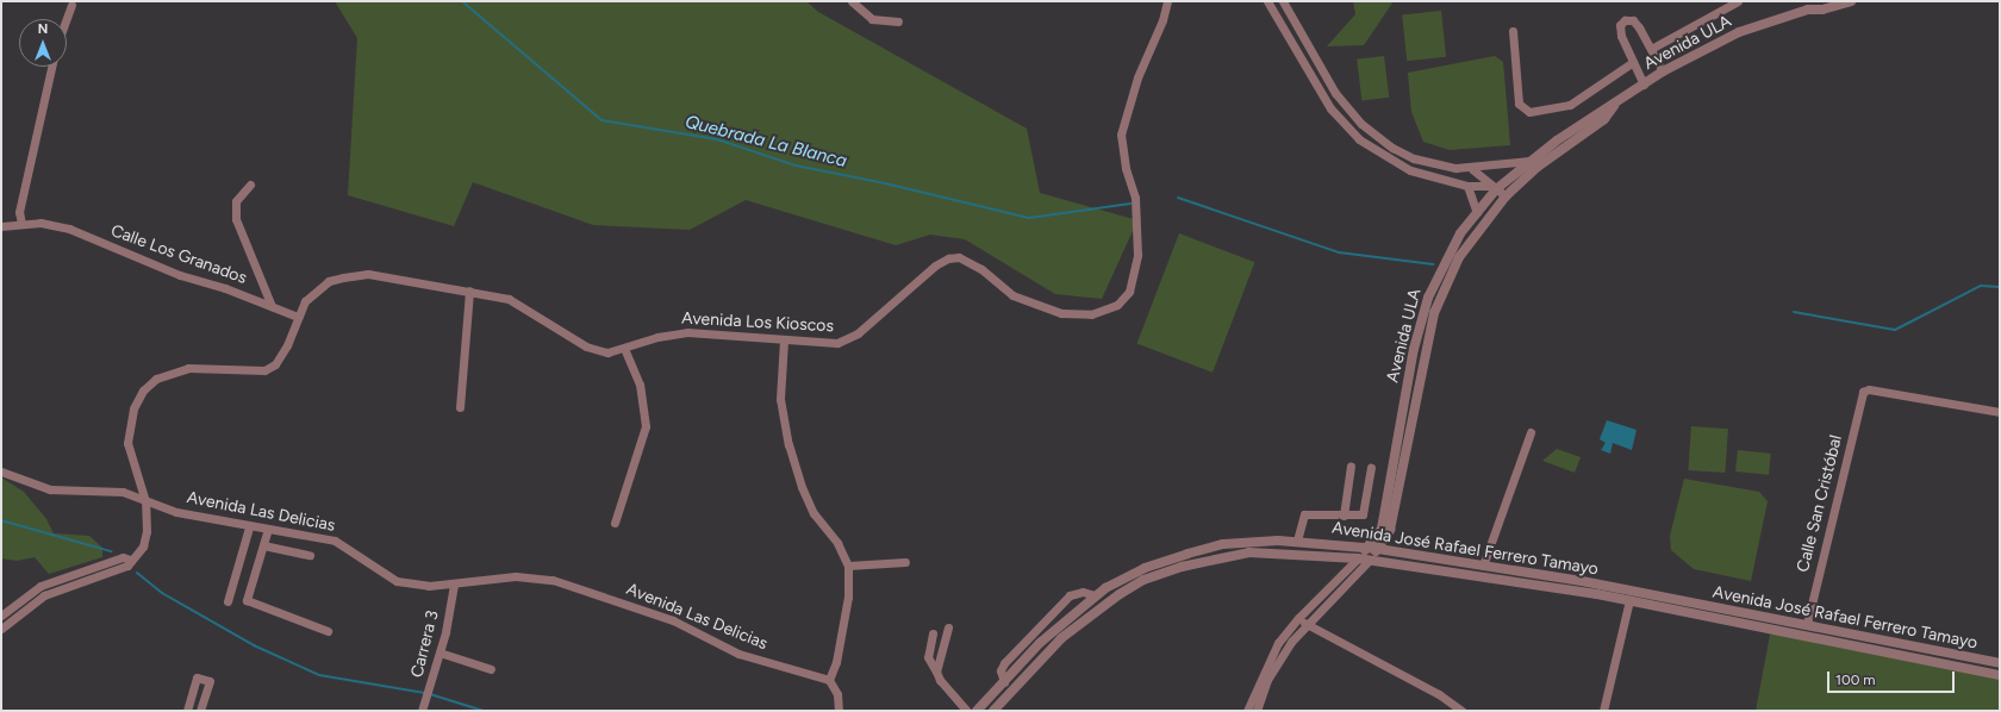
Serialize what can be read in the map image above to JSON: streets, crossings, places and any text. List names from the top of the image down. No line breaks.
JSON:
{"streets":{"street":["Avenida ULA","Calle Los Granados","Avenida Los Kioscos","Calle San Cristóbal","Avenida Las Delicias","Avenida José Rafael Ferrero Tamayo","Carrera 3"]},"crossings":[["Avenida ULA","Avenida José Rafael Ferrero Tamayo"],["Calle Los Granados","Avenida Los Kioscos"],["Avenida Los Kioscos","Avenida Las Delicias"],["Calle San Cristóbal","Avenida José Rafael Ferrero Tamayo"],["Avenida Las Delicias","Carrera 3"]],"water":["Quebrada La Blanca"],"scale_bar":"100 m","north":"top"}
